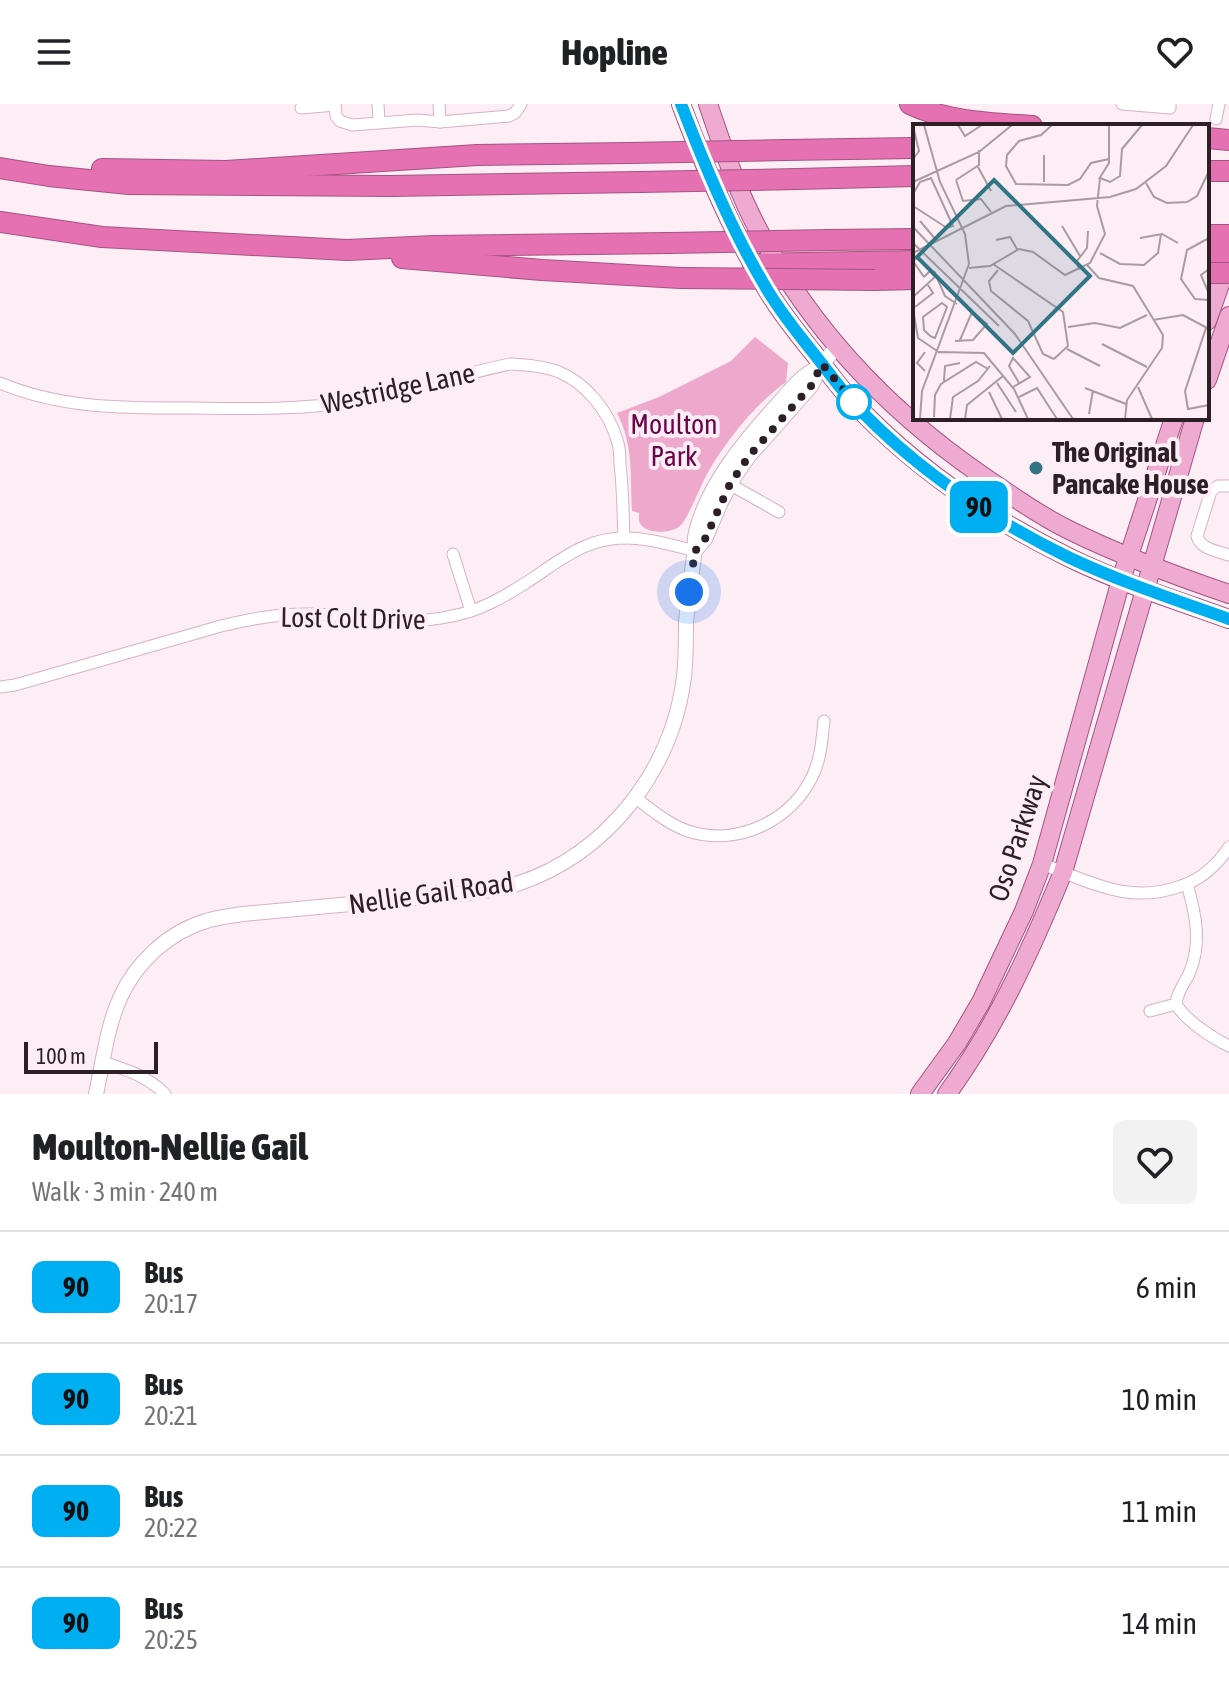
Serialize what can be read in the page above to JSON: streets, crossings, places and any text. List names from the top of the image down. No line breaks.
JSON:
{"streets":{"main road":["Oso Parkway"],"street":["Westridge Lane","Lost Colt Drive","Nellie Gail Road"]},"crossings":[["Westridge Lane","Lost Colt Drive"],["Lost Colt Drive","Nellie Gail Road"]],"parks":["Moulton Park"],"places":["The Original Pancake House"],"lines":["bus line 90"],"scale_bar":"100 m","page":{"header":"Hopline","on_map":"90","scale":"100 m","heading":["Moulton-Nellie Gail","Walk · 3 min · 240 m"],"list":[{"mark":"90","name":"Bus","note":"20:17","value":"6 min"},{"mark":"90","name":"Bus","note":"20:21","value":"10 min"},{"mark":"90","name":"Bus","note":"20:22","value":"11 min"},{"mark":"90","name":"Bus","note":"20:25","value":"14 min"}]}}
